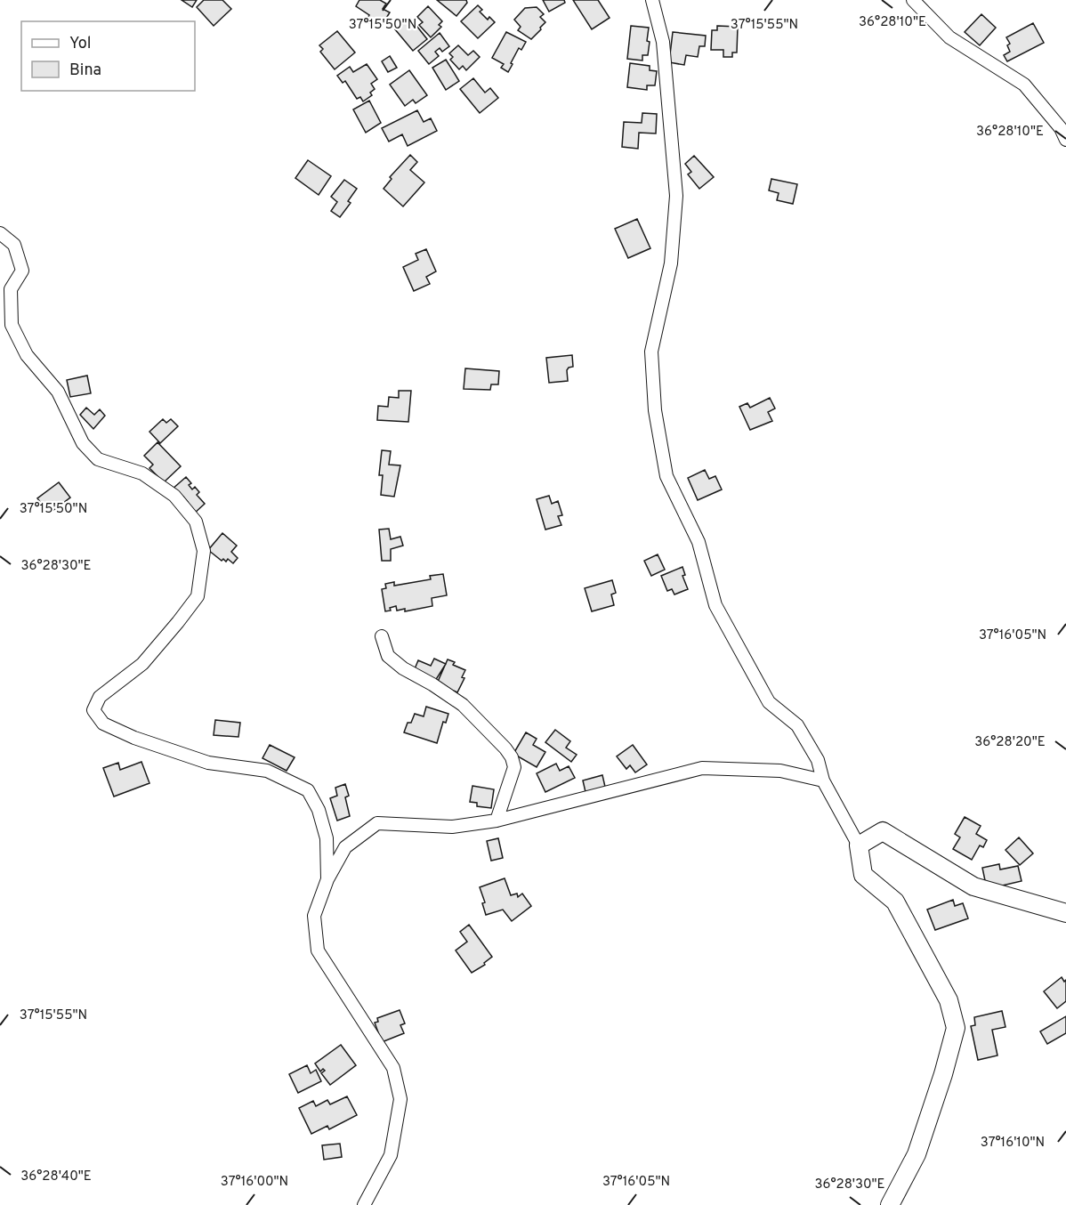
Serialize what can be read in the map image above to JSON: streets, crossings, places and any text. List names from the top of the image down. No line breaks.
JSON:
{"legend":["Yol","Bina"],"coordinates":["36°28'10\"E","37°15'50\"N","37°15'55\"N","36°28'30\"E","37°16'05\"N","36°28'20\"E","37°16'10\"N","36°28'40\"E","37°16'00\"N"]}
